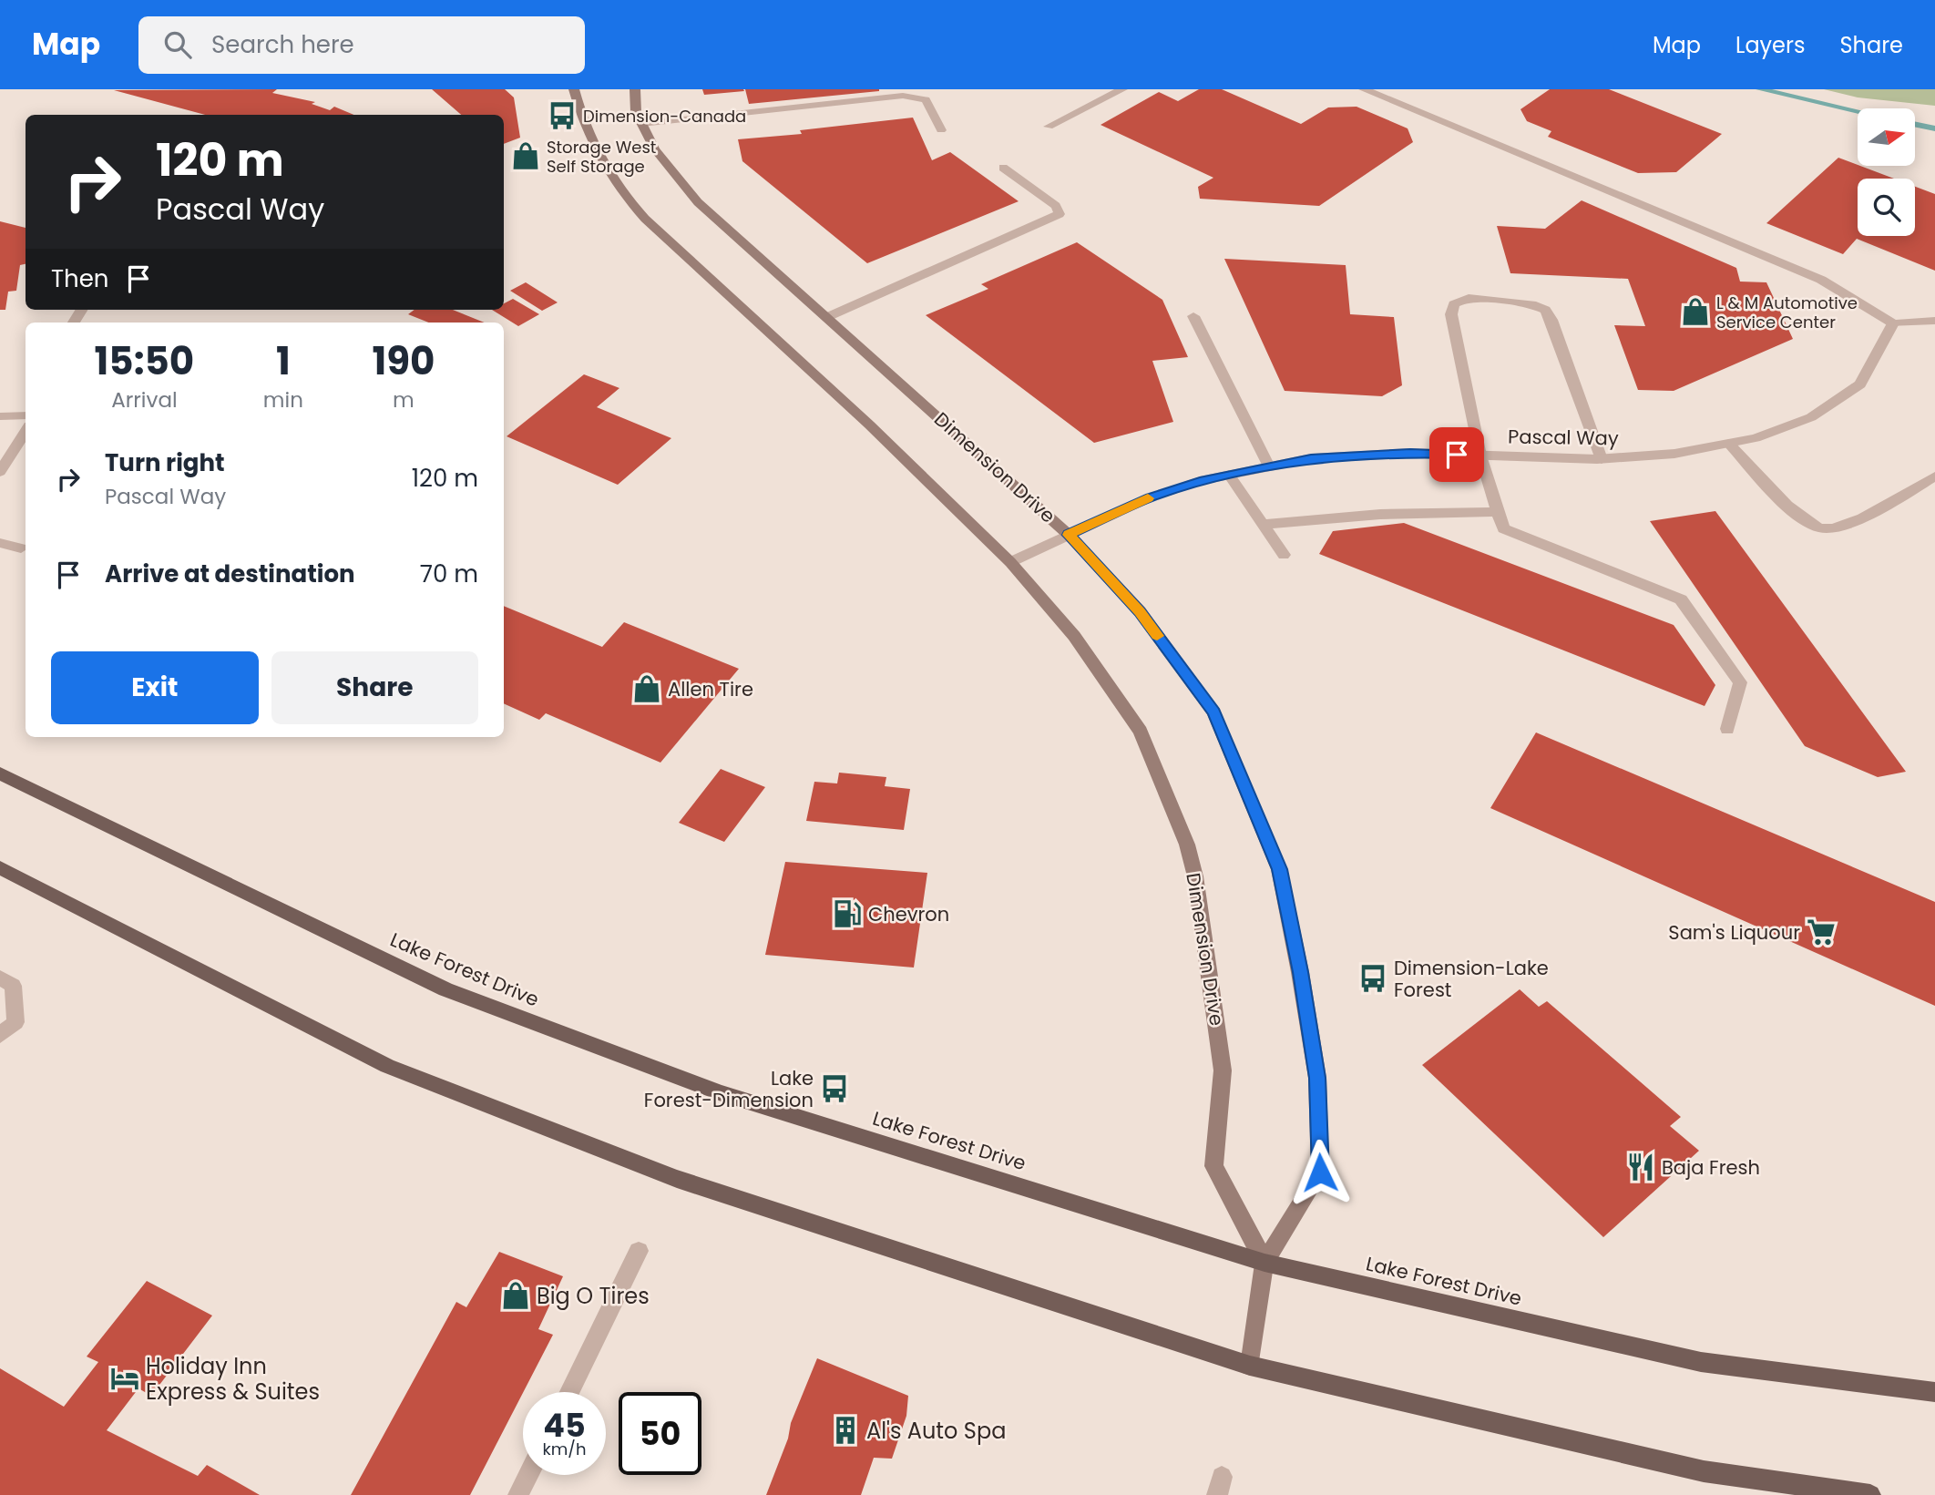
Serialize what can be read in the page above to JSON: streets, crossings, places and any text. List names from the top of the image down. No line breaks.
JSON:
{"streets":{"main road":["Dimension Drive","Lake Forest Drive"],"street":["Pascal Way"]},"crossings":[["Pascal Way","Dimension Drive"],["Dimension Drive","Lake Forest Drive"]],"places":{"bus stop":["Dimension-Canada","Dimension-Lake Forest","Lake Forest-Dimension"],"shop":["Storage West Self Storage","L & M Automotive Service Center","Allen Tire","Big O Tires"],"fuel station":["Chevron"],"supermarket":["Sam's Liquour"],"restaurant":["Baja Fresh"],"hotel":["Holiday Inn Express & Suites"],"building":["Al's Auto Spa"]},"north":"right","page":{"header":"Map","search":"Search here","nav":["Map","Layers","Share"],"turn":["120 m","Pascal Way"],"then":"Then","eta":["15:50","Arrival","1","min","190","m"],"list":[{"name":"Turn right","note":"Pascal Way","value":"120 m"},{"name":"Arrive at destination","value":"70 m"}],"buttons":["Exit","Share"],"speed":"45 km/h","limit":"50"}}
